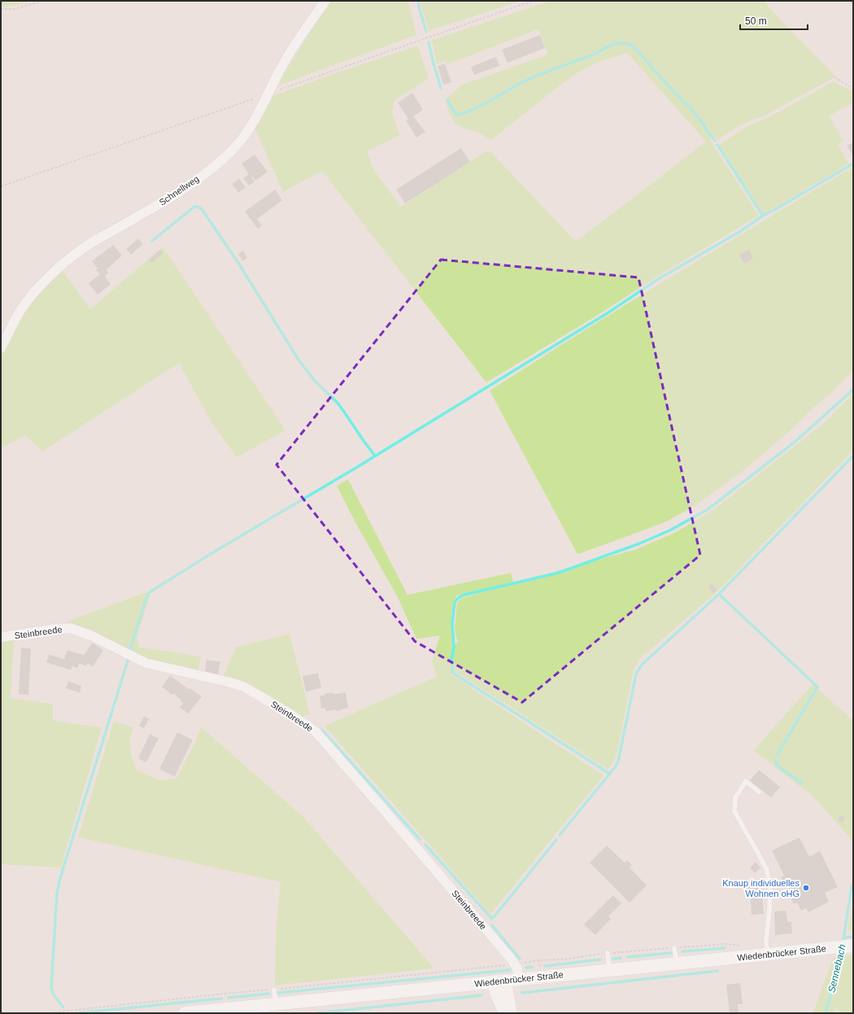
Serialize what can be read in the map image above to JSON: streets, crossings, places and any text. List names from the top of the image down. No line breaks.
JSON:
{"streets":{"main road":["Wiedenbrücker Straße"],"street":["Schnellweg","Steinbreede"]},"crossings":[["Steinbreede","Wiedenbrücker Straße"]],"water":["Sennebach"],"places":["Knaup individuelles Wohnen oHG"],"scale_bar":"50 m"}
